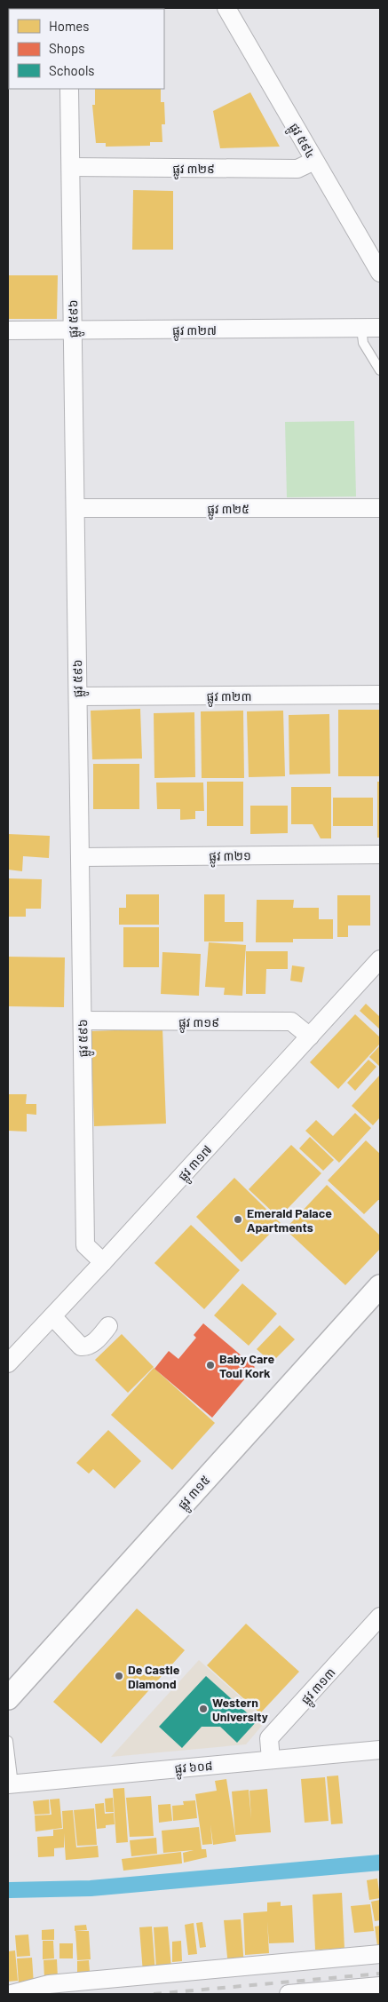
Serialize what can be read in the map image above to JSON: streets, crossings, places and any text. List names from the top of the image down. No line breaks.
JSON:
{"streets":{"street":["ផ្លូវ ៥៩៤","ផ្លូវ ៣២៩","ផ្លូវ ៥៩៦","ផ្លូវ ៣២៧","ផ្លូវ ៣២៥","ផ្លូវ ៣២៣","ផ្លូវ ៣២១","ផ្លូវ ៣១៩","ផ្លូវ ៣១៧","ផ្លូវ ៣១៥","ផ្លូវ ៣១៣","ផ្លូវ ៦០៨"]},"crossings":[["ផ្លូវ ៥៩៤","ផ្លូវ ៣២៩"],["ផ្លូវ ៣២៩","ផ្លូវ ៥៩៦"],["ផ្លូវ ៥៩៦","ផ្លូវ ៣២៧"],["ផ្លូវ ៥៩៦","ផ្លូវ ៣២៥"],["ផ្លូវ ៥៩៦","ផ្លូវ ៣២៣"],["ផ្លូវ ៥៩៦","ផ្លូវ ៣២១"],["ផ្លូវ ៥៩៦","ផ្លូវ ៣១៩"],["ផ្លូវ ៥៩៦","ផ្លូវ ៣១៧"],["ផ្លូវ ៣១៩","ផ្លូវ ៣១៧"],["ផ្លូវ ៣១៣","ផ្លូវ ៦០៨"]],"places":["Emerald Palace Apartments","Baby Care Toul Kork","De Castle Diamond","Western University"],"legend":["Homes","Shops","Schools"]}
